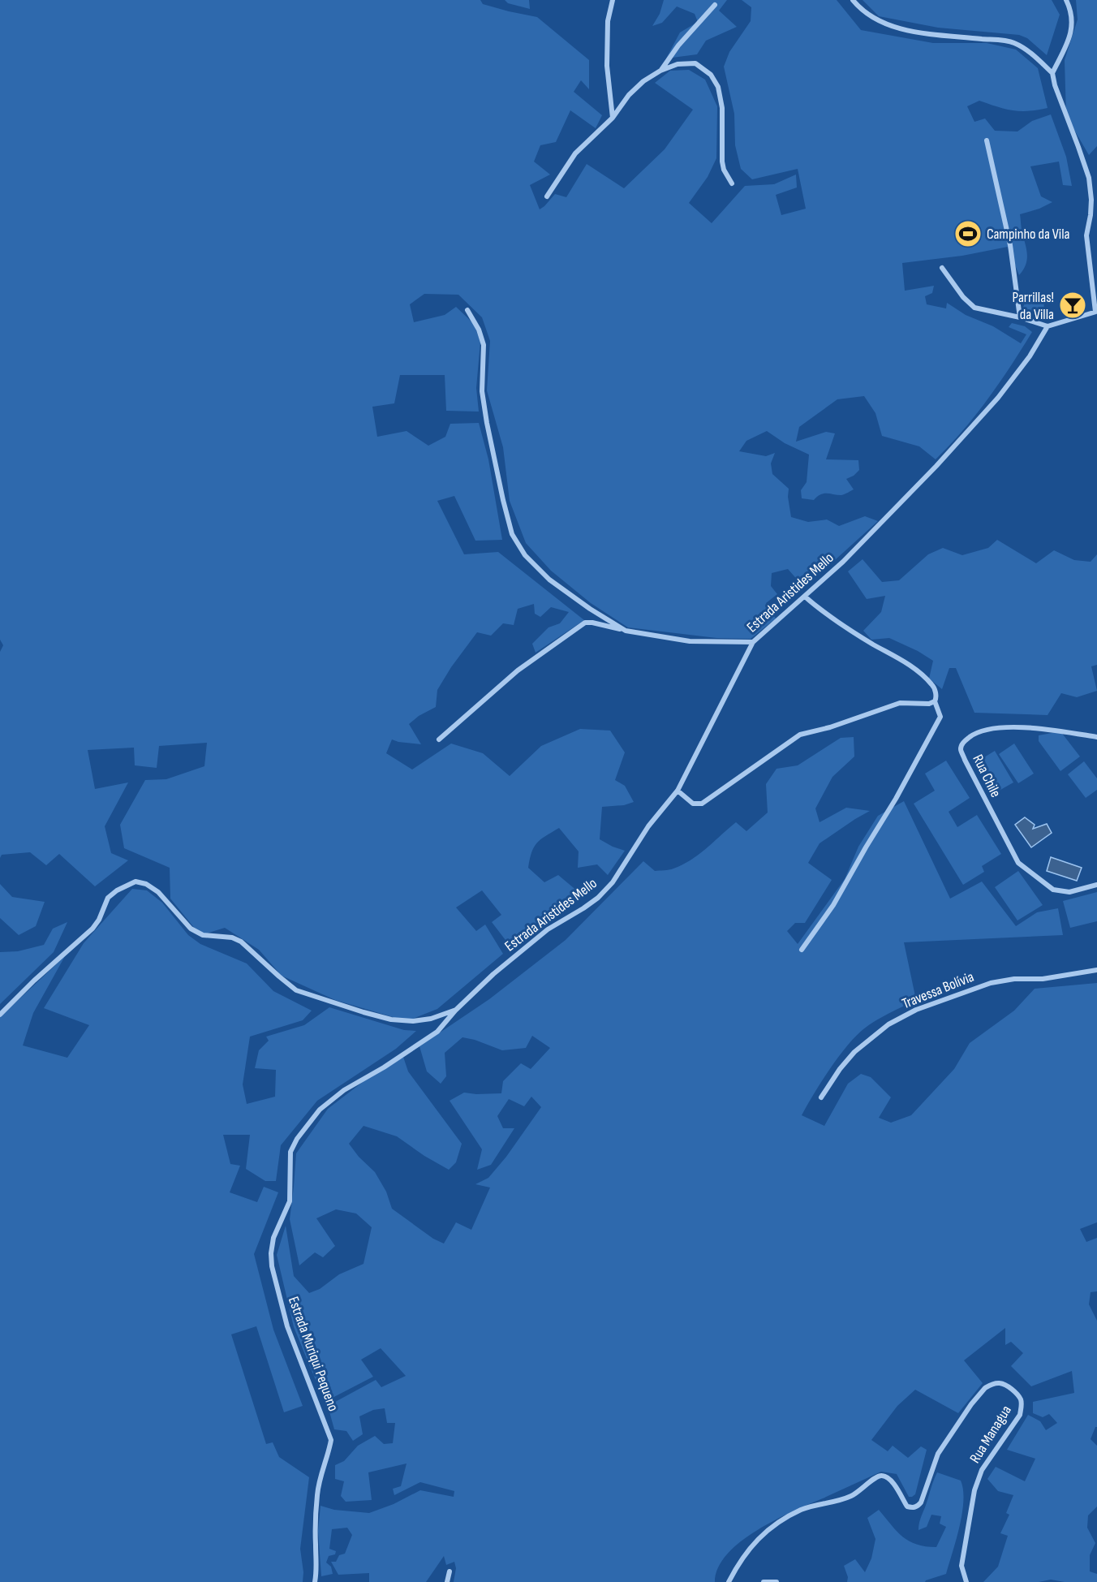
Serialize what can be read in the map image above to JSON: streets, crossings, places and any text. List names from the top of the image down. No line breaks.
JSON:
{"streets":{"street":["Estrada Aristides Mello","Rua Chile","Travessa Bolívia","Estrada Muriqui Pequeno","Rua Managua"]},"crossings":[["Estrada Aristides Mello","Estrada Muriqui Pequeno"]],"places":{"sports":["Campinho da Vila"],"bar":["Parrillas! da Villa"]}}
